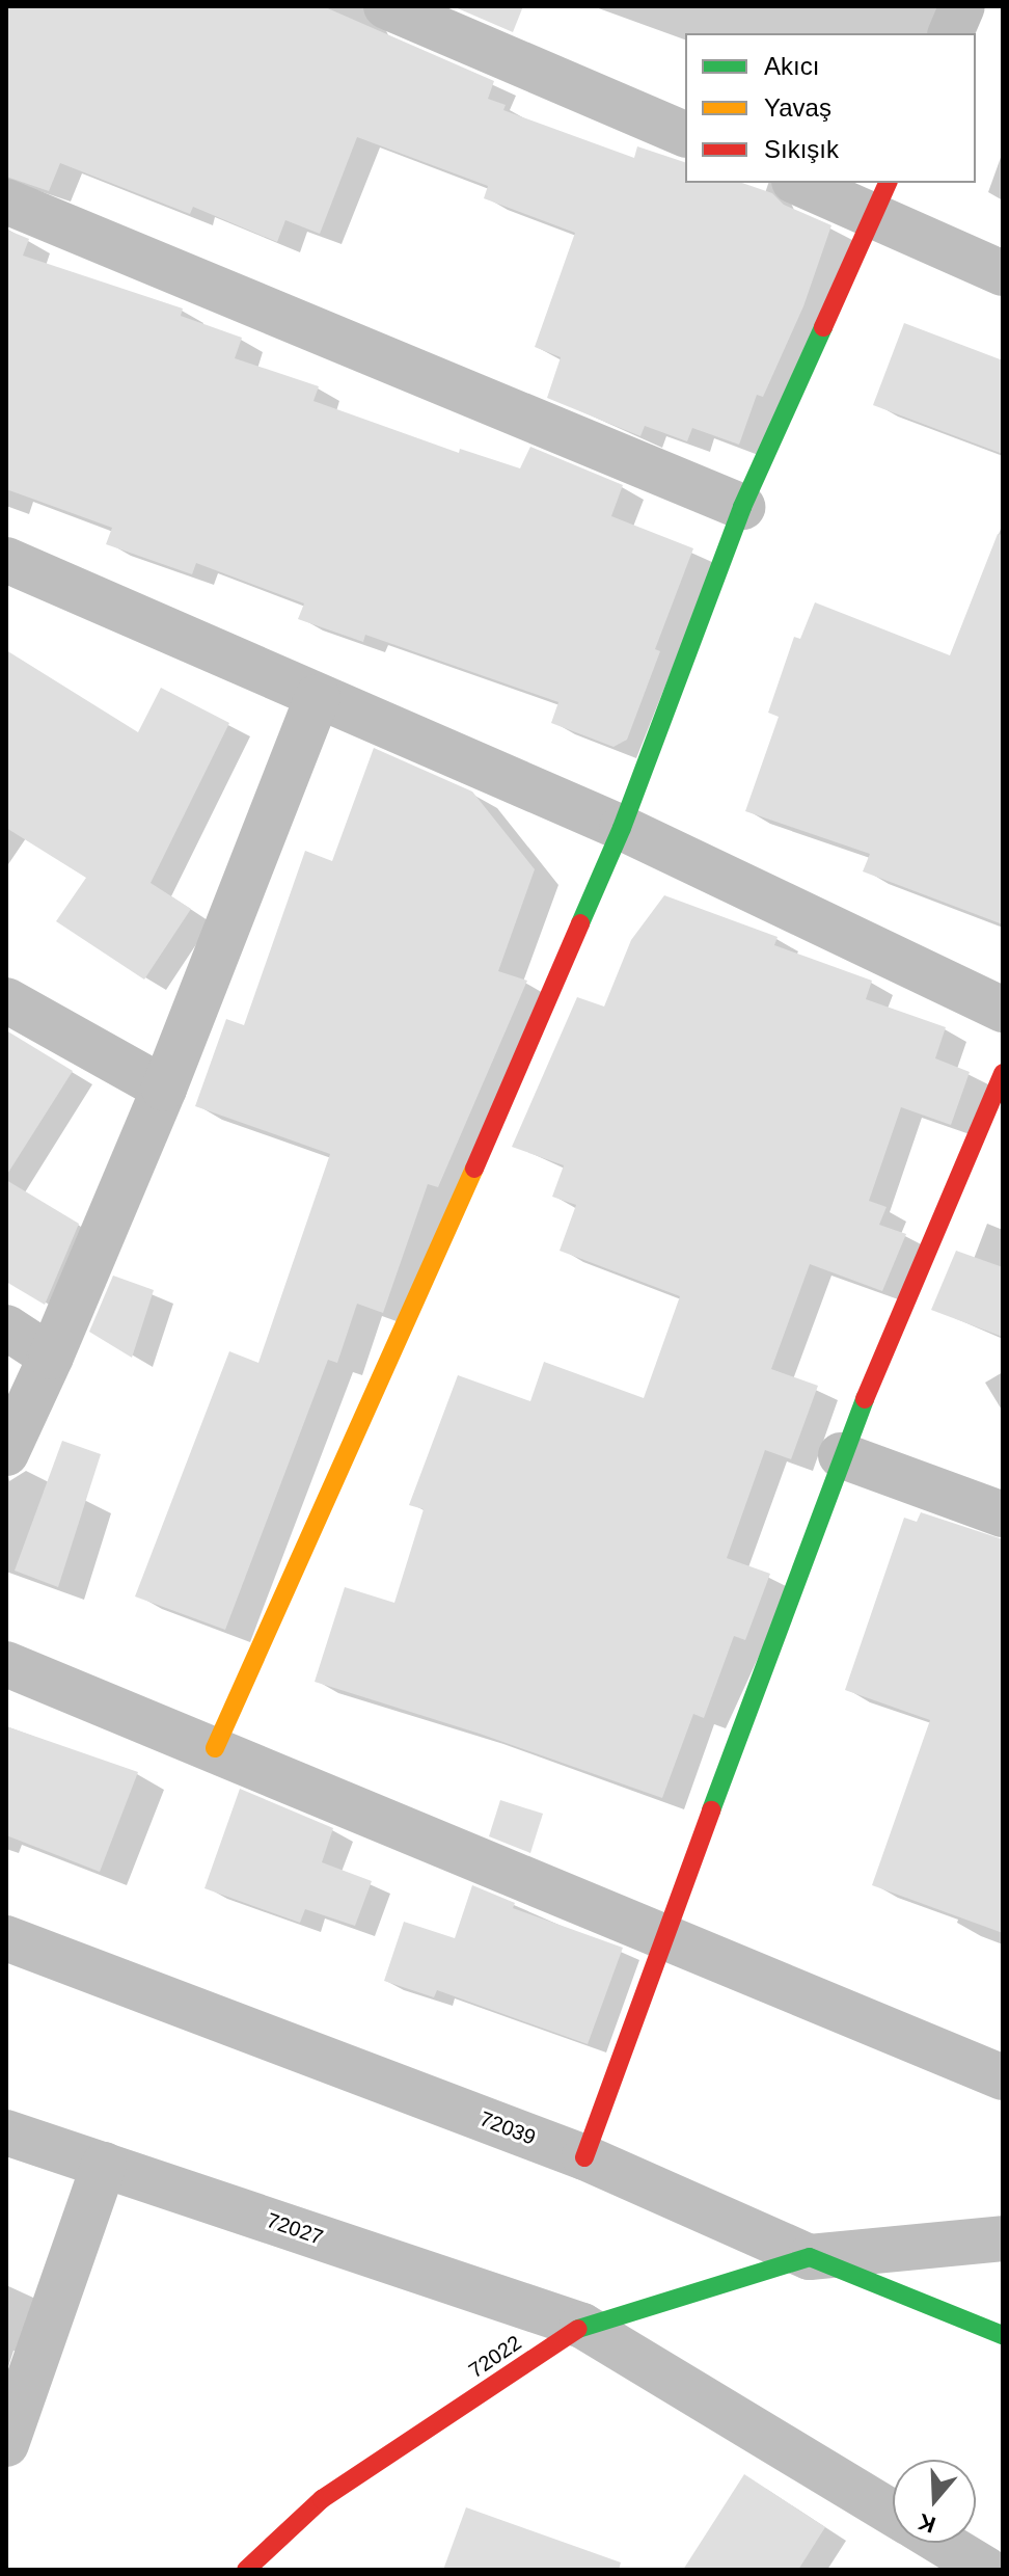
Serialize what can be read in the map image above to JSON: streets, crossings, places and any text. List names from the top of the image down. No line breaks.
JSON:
{"streets":{"street":["72039","72027","72022"]},"crossings":[["72039","72022"],["72027","72022"]],"legend":["Akıcı","Yavaş","Sıkışık"],"north":"bottom"}
